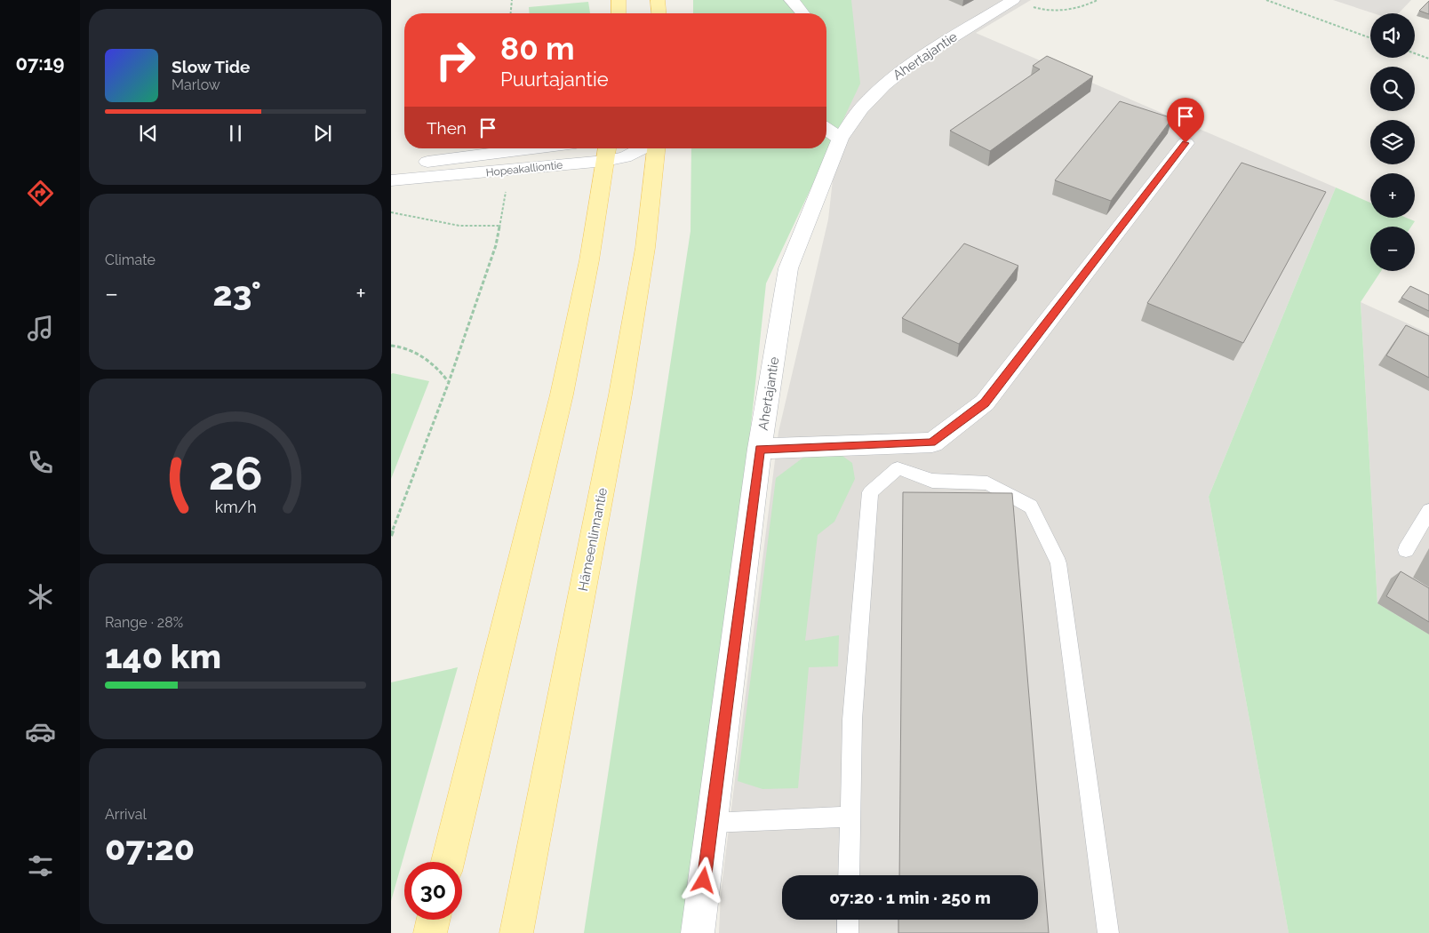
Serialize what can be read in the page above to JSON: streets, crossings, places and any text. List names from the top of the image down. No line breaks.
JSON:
{"streets":{"main road":["Hämeenlinnantie"],"street":["Ahertajantie","Hopeakalliontie"]},"page":{"tabs":"07:19","map_buttons":["+","−"],"turn":["80 m","Puurtajantie"],"song":["Slow Tide","Marlow"],"then":"Then","tile":["Climate",["Range · 28%","140 km"],["Arrival","07:20"]],"heat":["−","23°","+"],"limit":"30","trip":"07:20 · 1 min · 250 m","gauge":["26","km/h"]}}
